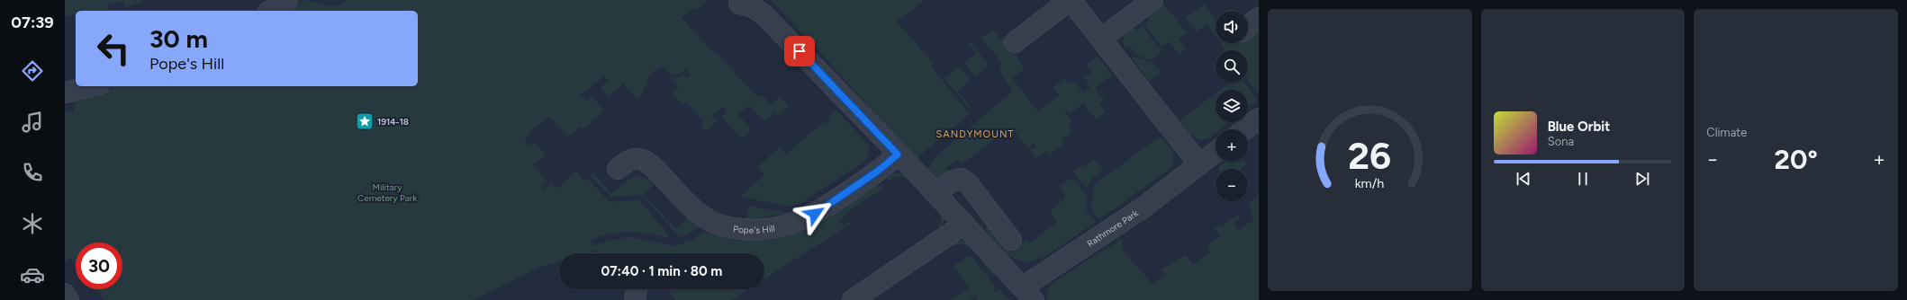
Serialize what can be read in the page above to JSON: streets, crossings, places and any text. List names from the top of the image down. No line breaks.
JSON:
{"streets":{"street":["Pope's Hill","Rathmore Park"]},"districts":["SANDYMOUNT"],"parks":["Military Cemetery Park"],"places":{"place":["1914-18"]},"page":{"tabs":"07:39","tile":"Climate","map_buttons":["+","−"],"turn":["30 m","Pope's Hill"],"song":["Blue Orbit","Sona"],"heat":["−","20°","+"],"limit":"30","trip":"07:40 · 1 min · 80 m","gauge":["26","km/h"]}}
